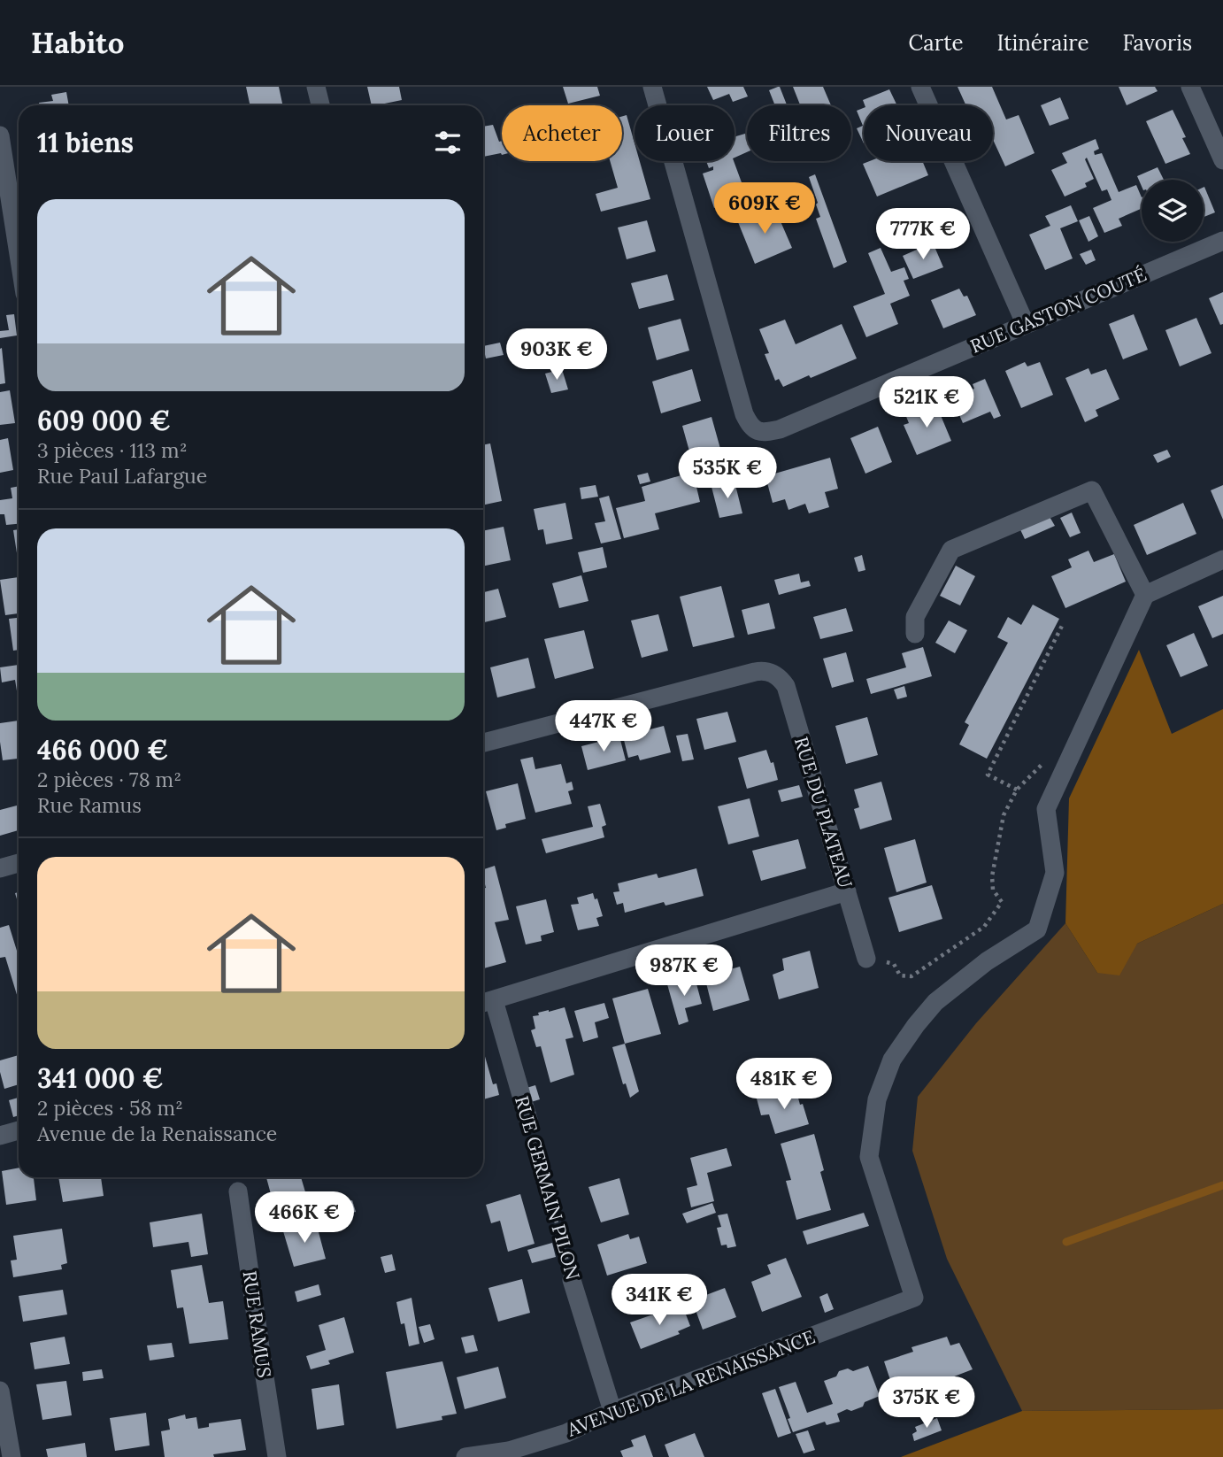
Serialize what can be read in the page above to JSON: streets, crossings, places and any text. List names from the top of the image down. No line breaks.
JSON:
{"streets":{"street":["RUE GASTON COUTÉ","RUE DU PLATEAU","RUE GERMAIN PILON","RUE RAMUS","AVENUE DE LA RENAISSANCE"]},"crossings":[["RUE GERMAIN PILON","AVENUE DE LA RENAISSANCE"]],"page":{"header":"Habito","nav":["Carte","Itinéraire","Favoris"],"chip":["Acheter","Louer","Filtres","Nouveau"],"heading":"11 biens","list":[{"name":"609 000 €","note":"3 pièces · 113 m² · Rue Paul Lafargue"},{"name":"466 000 €","note":"2 pièces · 78 m² · Rue Ramus"},{"name":"341 000 €","note":"2 pièces · 58 m² · Avenue de la Renaissance"}],"price":["609K €","777K €","903K €","521K €","535K €","447K €","987K €","481K €","466K €","341K €","375K €"]}}
